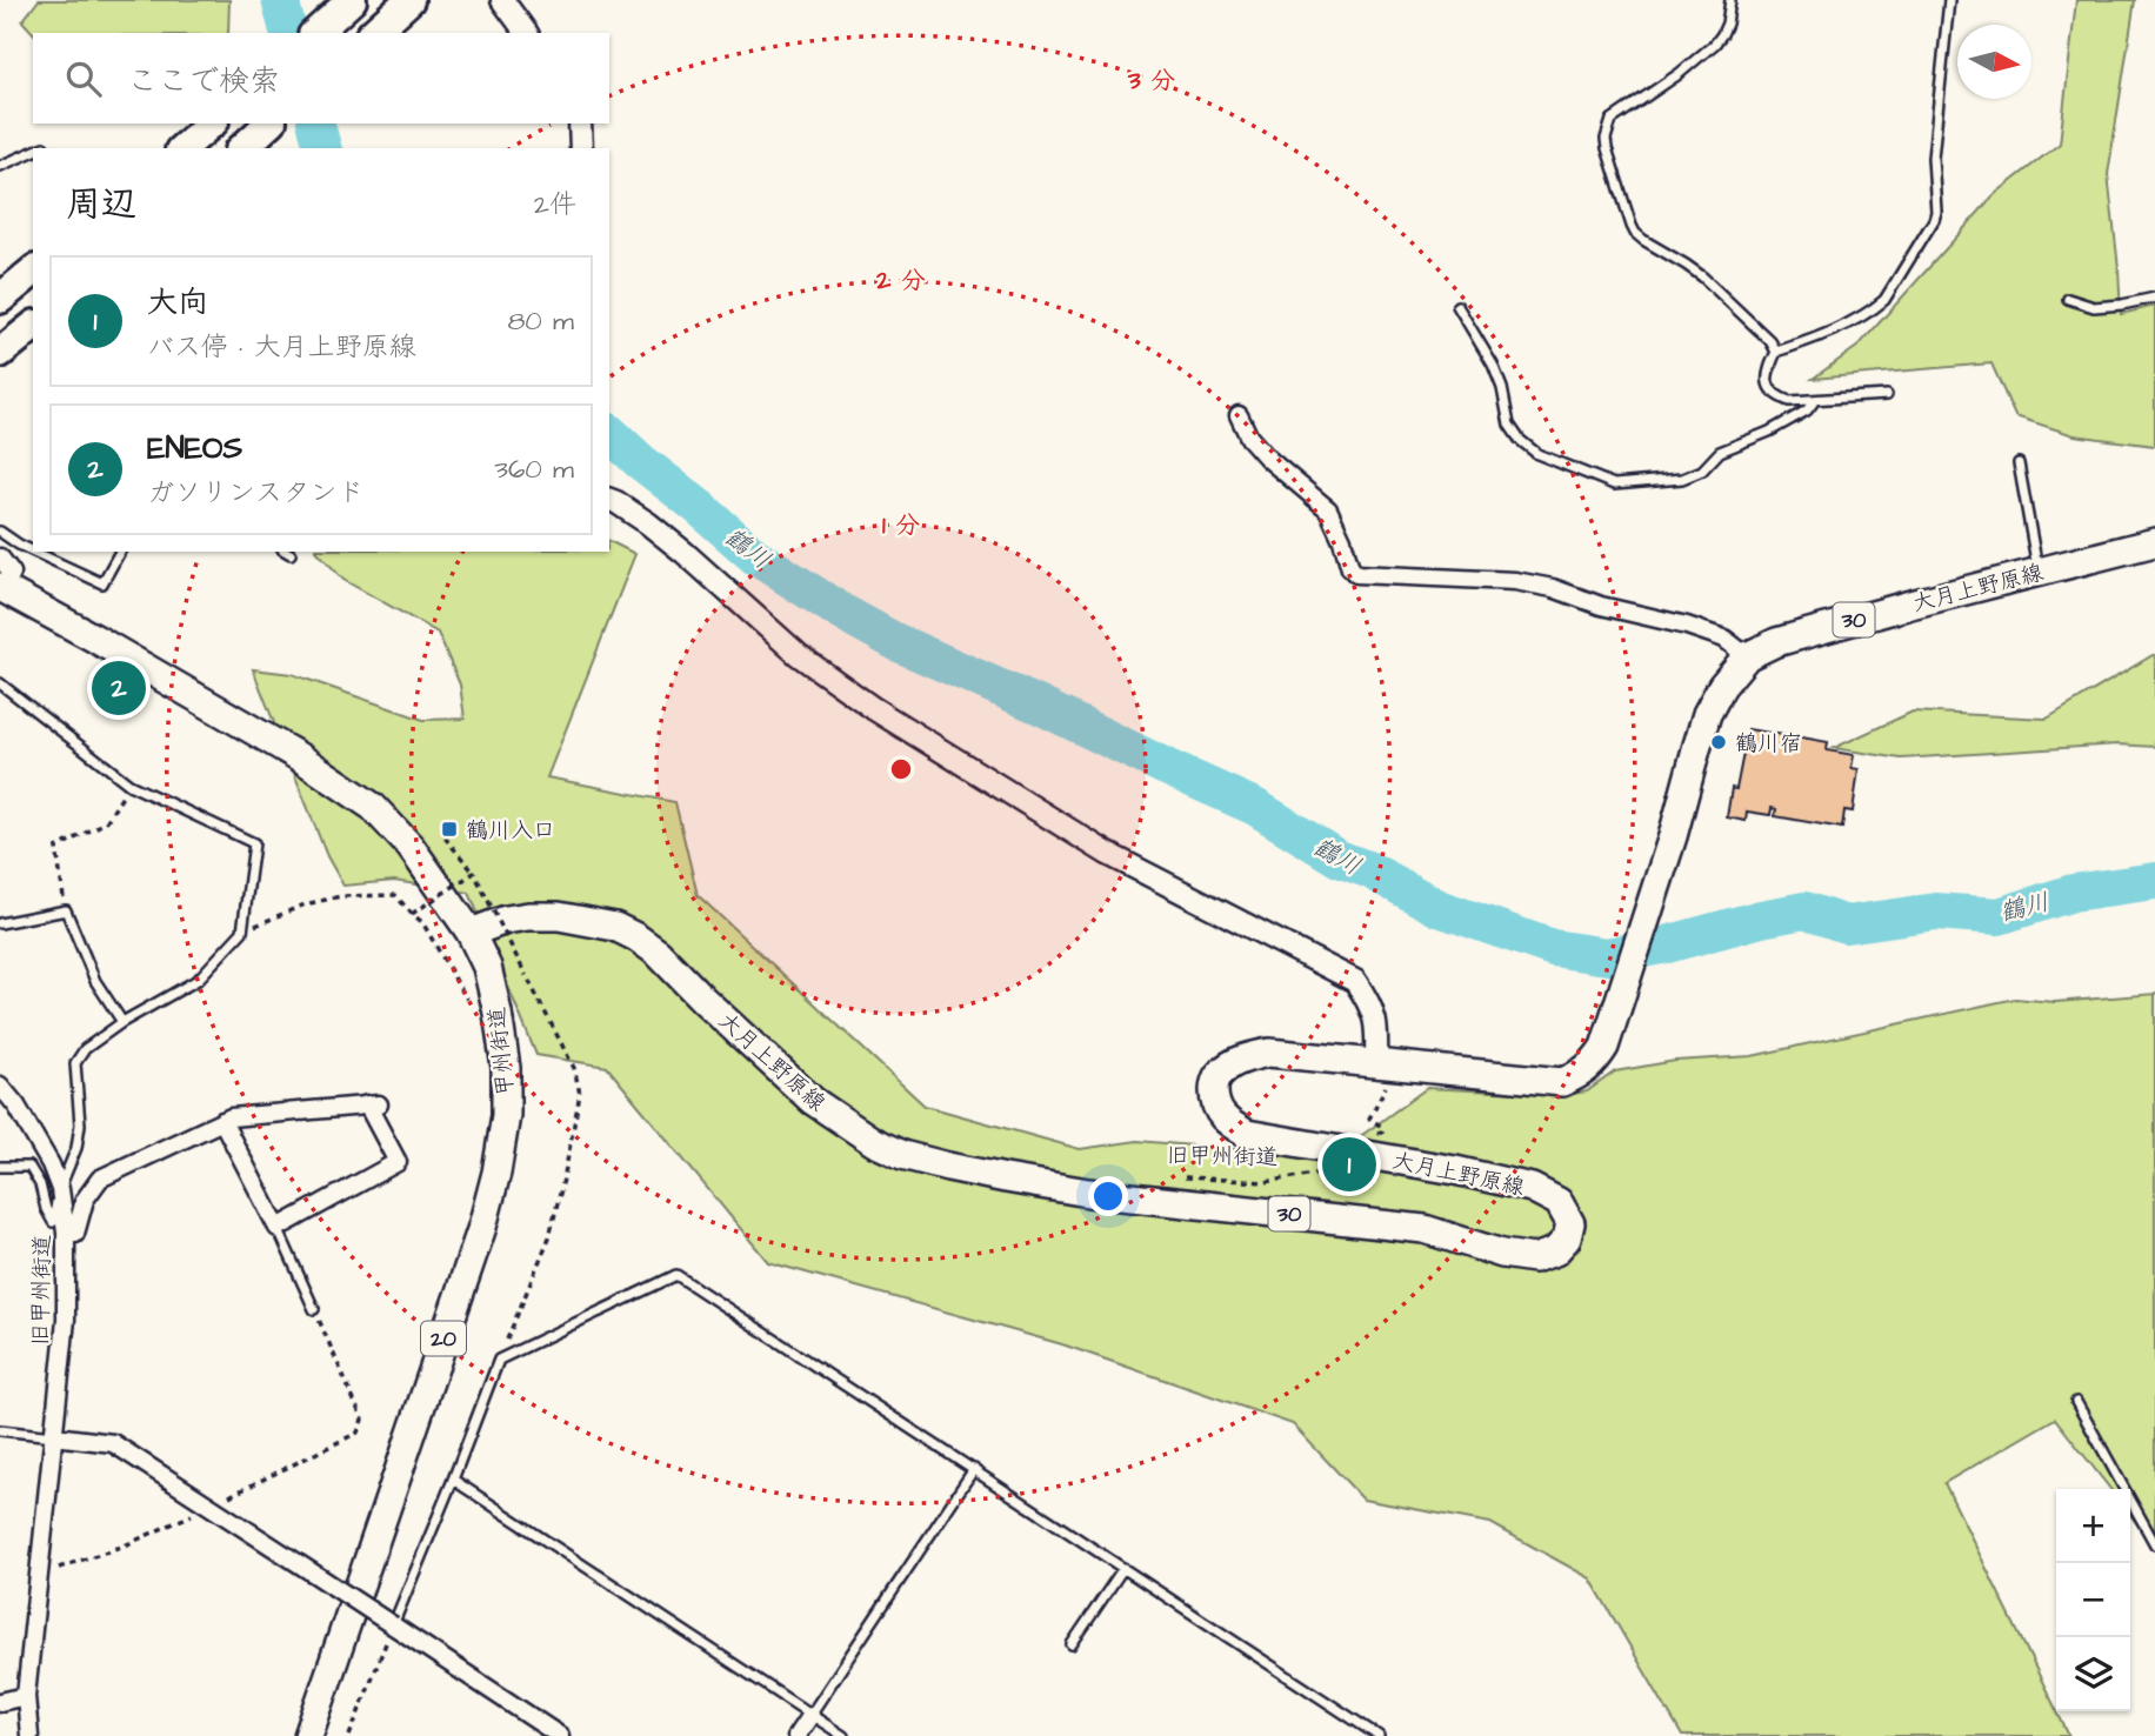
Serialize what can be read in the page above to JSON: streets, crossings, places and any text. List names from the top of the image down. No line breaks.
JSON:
{"streets":{"main road":["大月上野原線","30","甲州街道","20"],"street":["旧甲州街道"]},"crossings":[["大月上野原線","甲州街道"]],"water":["鶴川"],"places":{"other":["鶴川宿"],"transit":["鶴川入口"]},"north":"right","page":{"search":"ここで検索","heading":["周辺","2件"],"list":[{"mark":"1","name":"大向","note":"バス停 · 大月上野原線","value":"80 m"},{"mark":"2","name":"ENEOS","note":"ガソリンスタンド","value":"360 m"}],"pins":["2","1"],"map_buttons":["+","−"]},"rings":["3 分","2 分","1 分"]}
